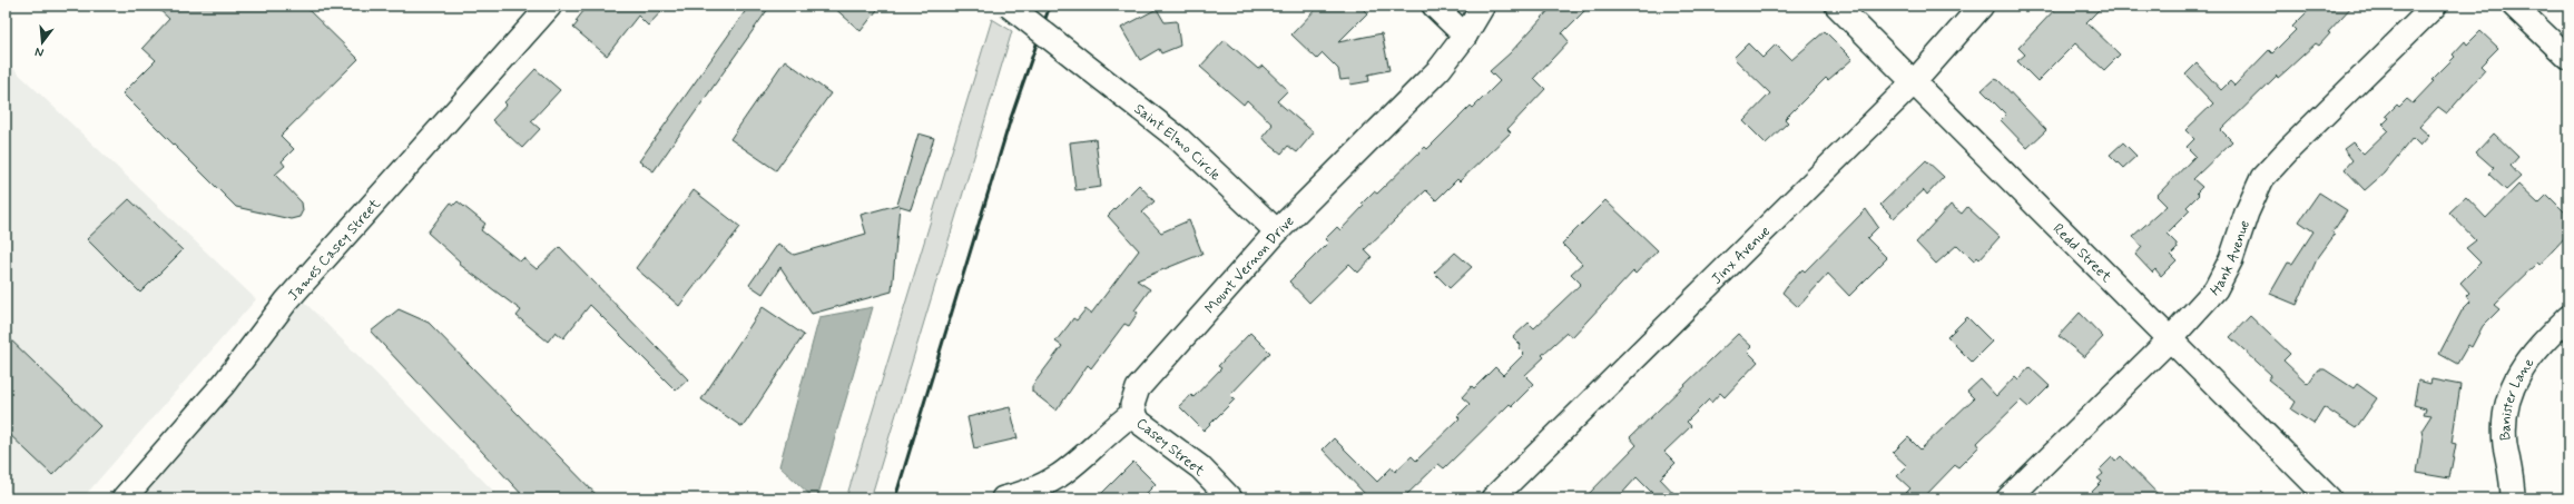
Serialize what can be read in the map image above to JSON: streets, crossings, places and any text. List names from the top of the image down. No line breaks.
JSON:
{"streets":{"street":["Saint Elmo Circle","James Casey Street","Redd Street","Jinx Avenue","Hank Avenue","Mount Vernon Drive","Banister Lane","Casey Street"]},"crossings":[["Saint Elmo Circle","Mount Vernon Drive"],["Redd Street","Jinx Avenue"],["Redd Street","Hank Avenue"],["Mount Vernon Drive","Casey Street"]],"north":"bottom"}
